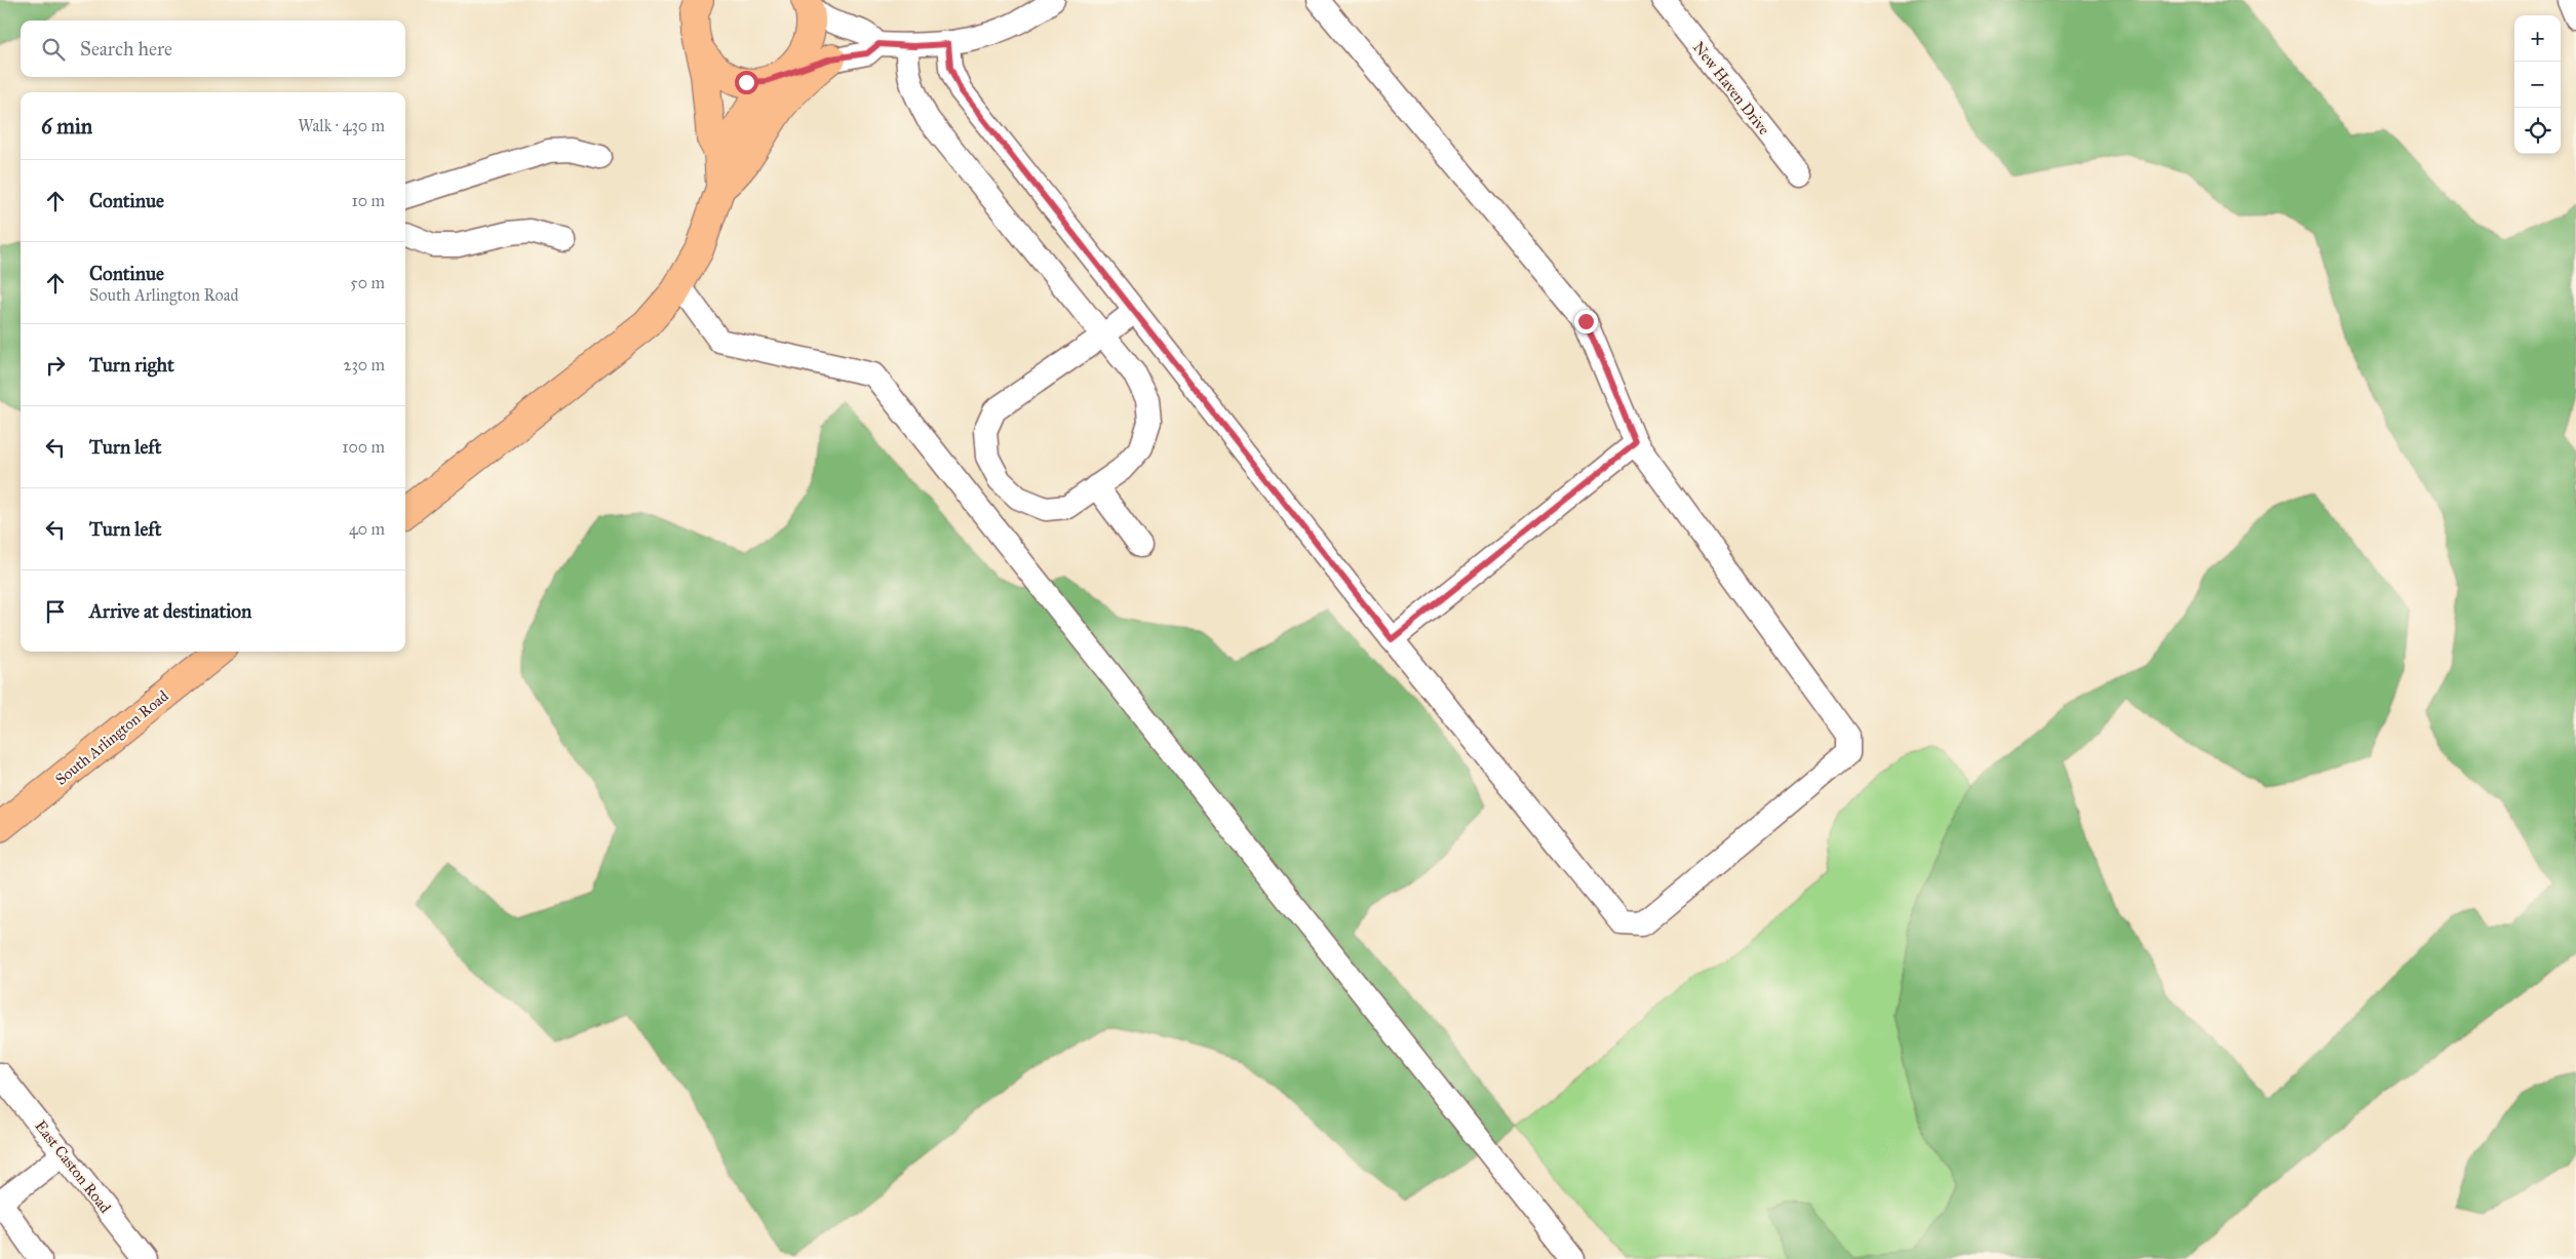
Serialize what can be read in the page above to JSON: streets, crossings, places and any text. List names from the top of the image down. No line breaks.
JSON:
{"streets":{"main road":["South Arlington Road"],"street":["New Haven Drive","East Caston Road"]},"page":{"map_buttons":["+","−"],"search":"Search here","heading":["6 min","Walk · 430 m"],"list":[["Continue","10 m"],["Continue","South Arlington Road","50 m"],["Turn right","230 m"],["Turn left","100 m"],["Turn left","40 m"],"Arrive at destination"]}}
